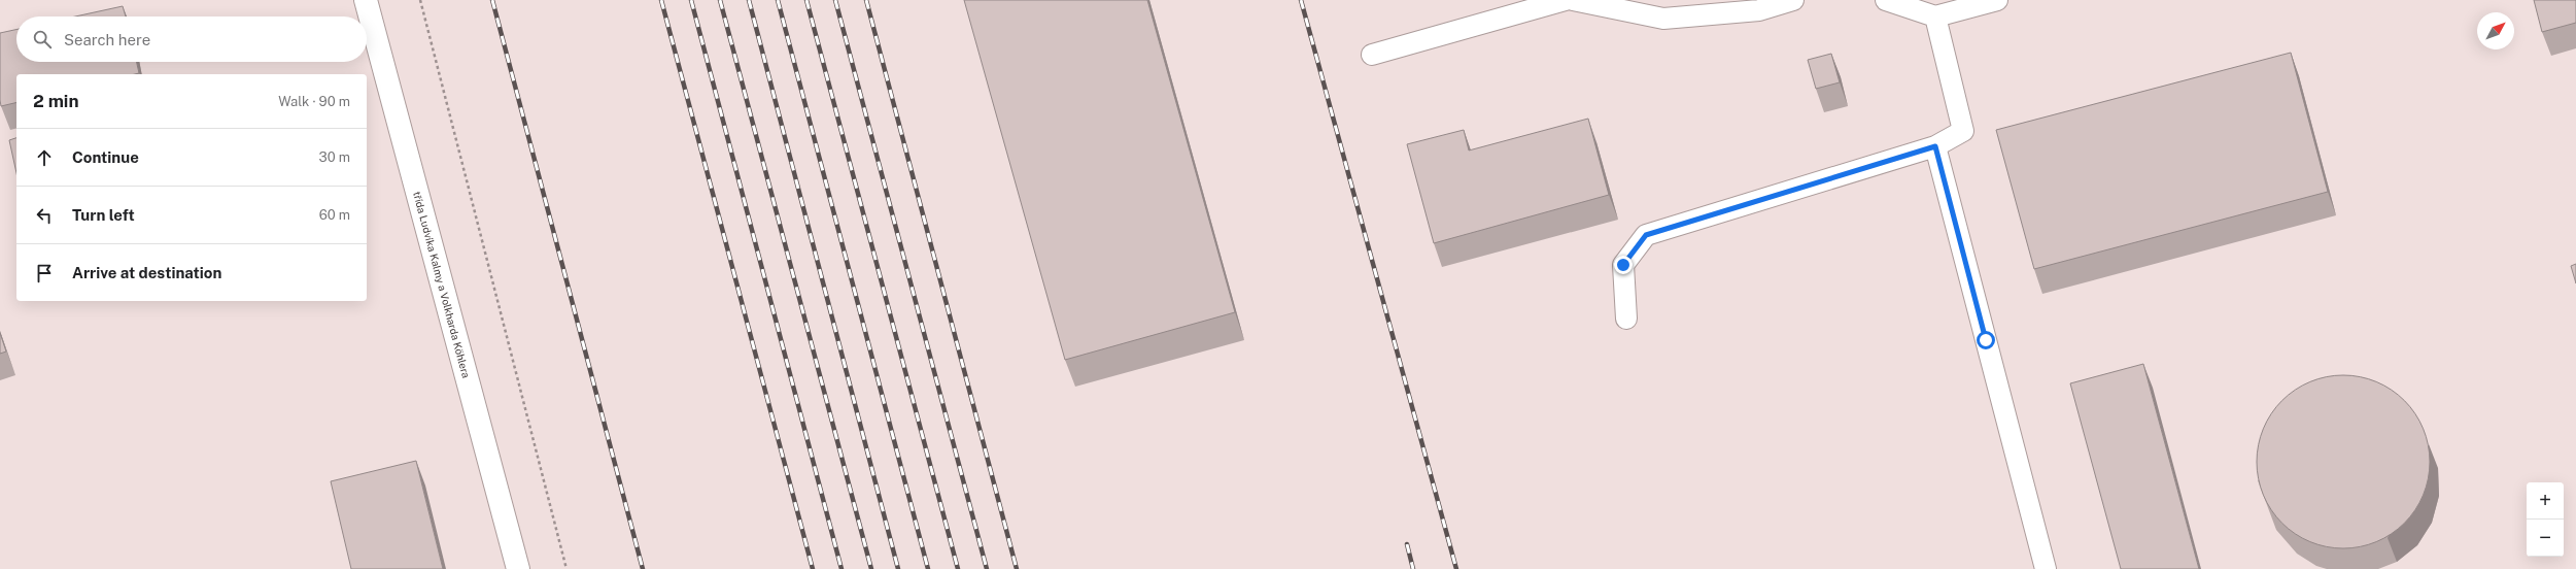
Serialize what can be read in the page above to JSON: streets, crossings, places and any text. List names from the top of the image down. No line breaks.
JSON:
{"streets":{"street":["třída Ludvíka Kalmy a Volkharda Köhlera"]},"north":"top right","page":{"search":"Search here","heading":["2 min","Walk · 90 m"],"list":[["Continue","30 m"],["Turn left","60 m"],"Arrive at destination"],"map_buttons":["+","−"]}}
